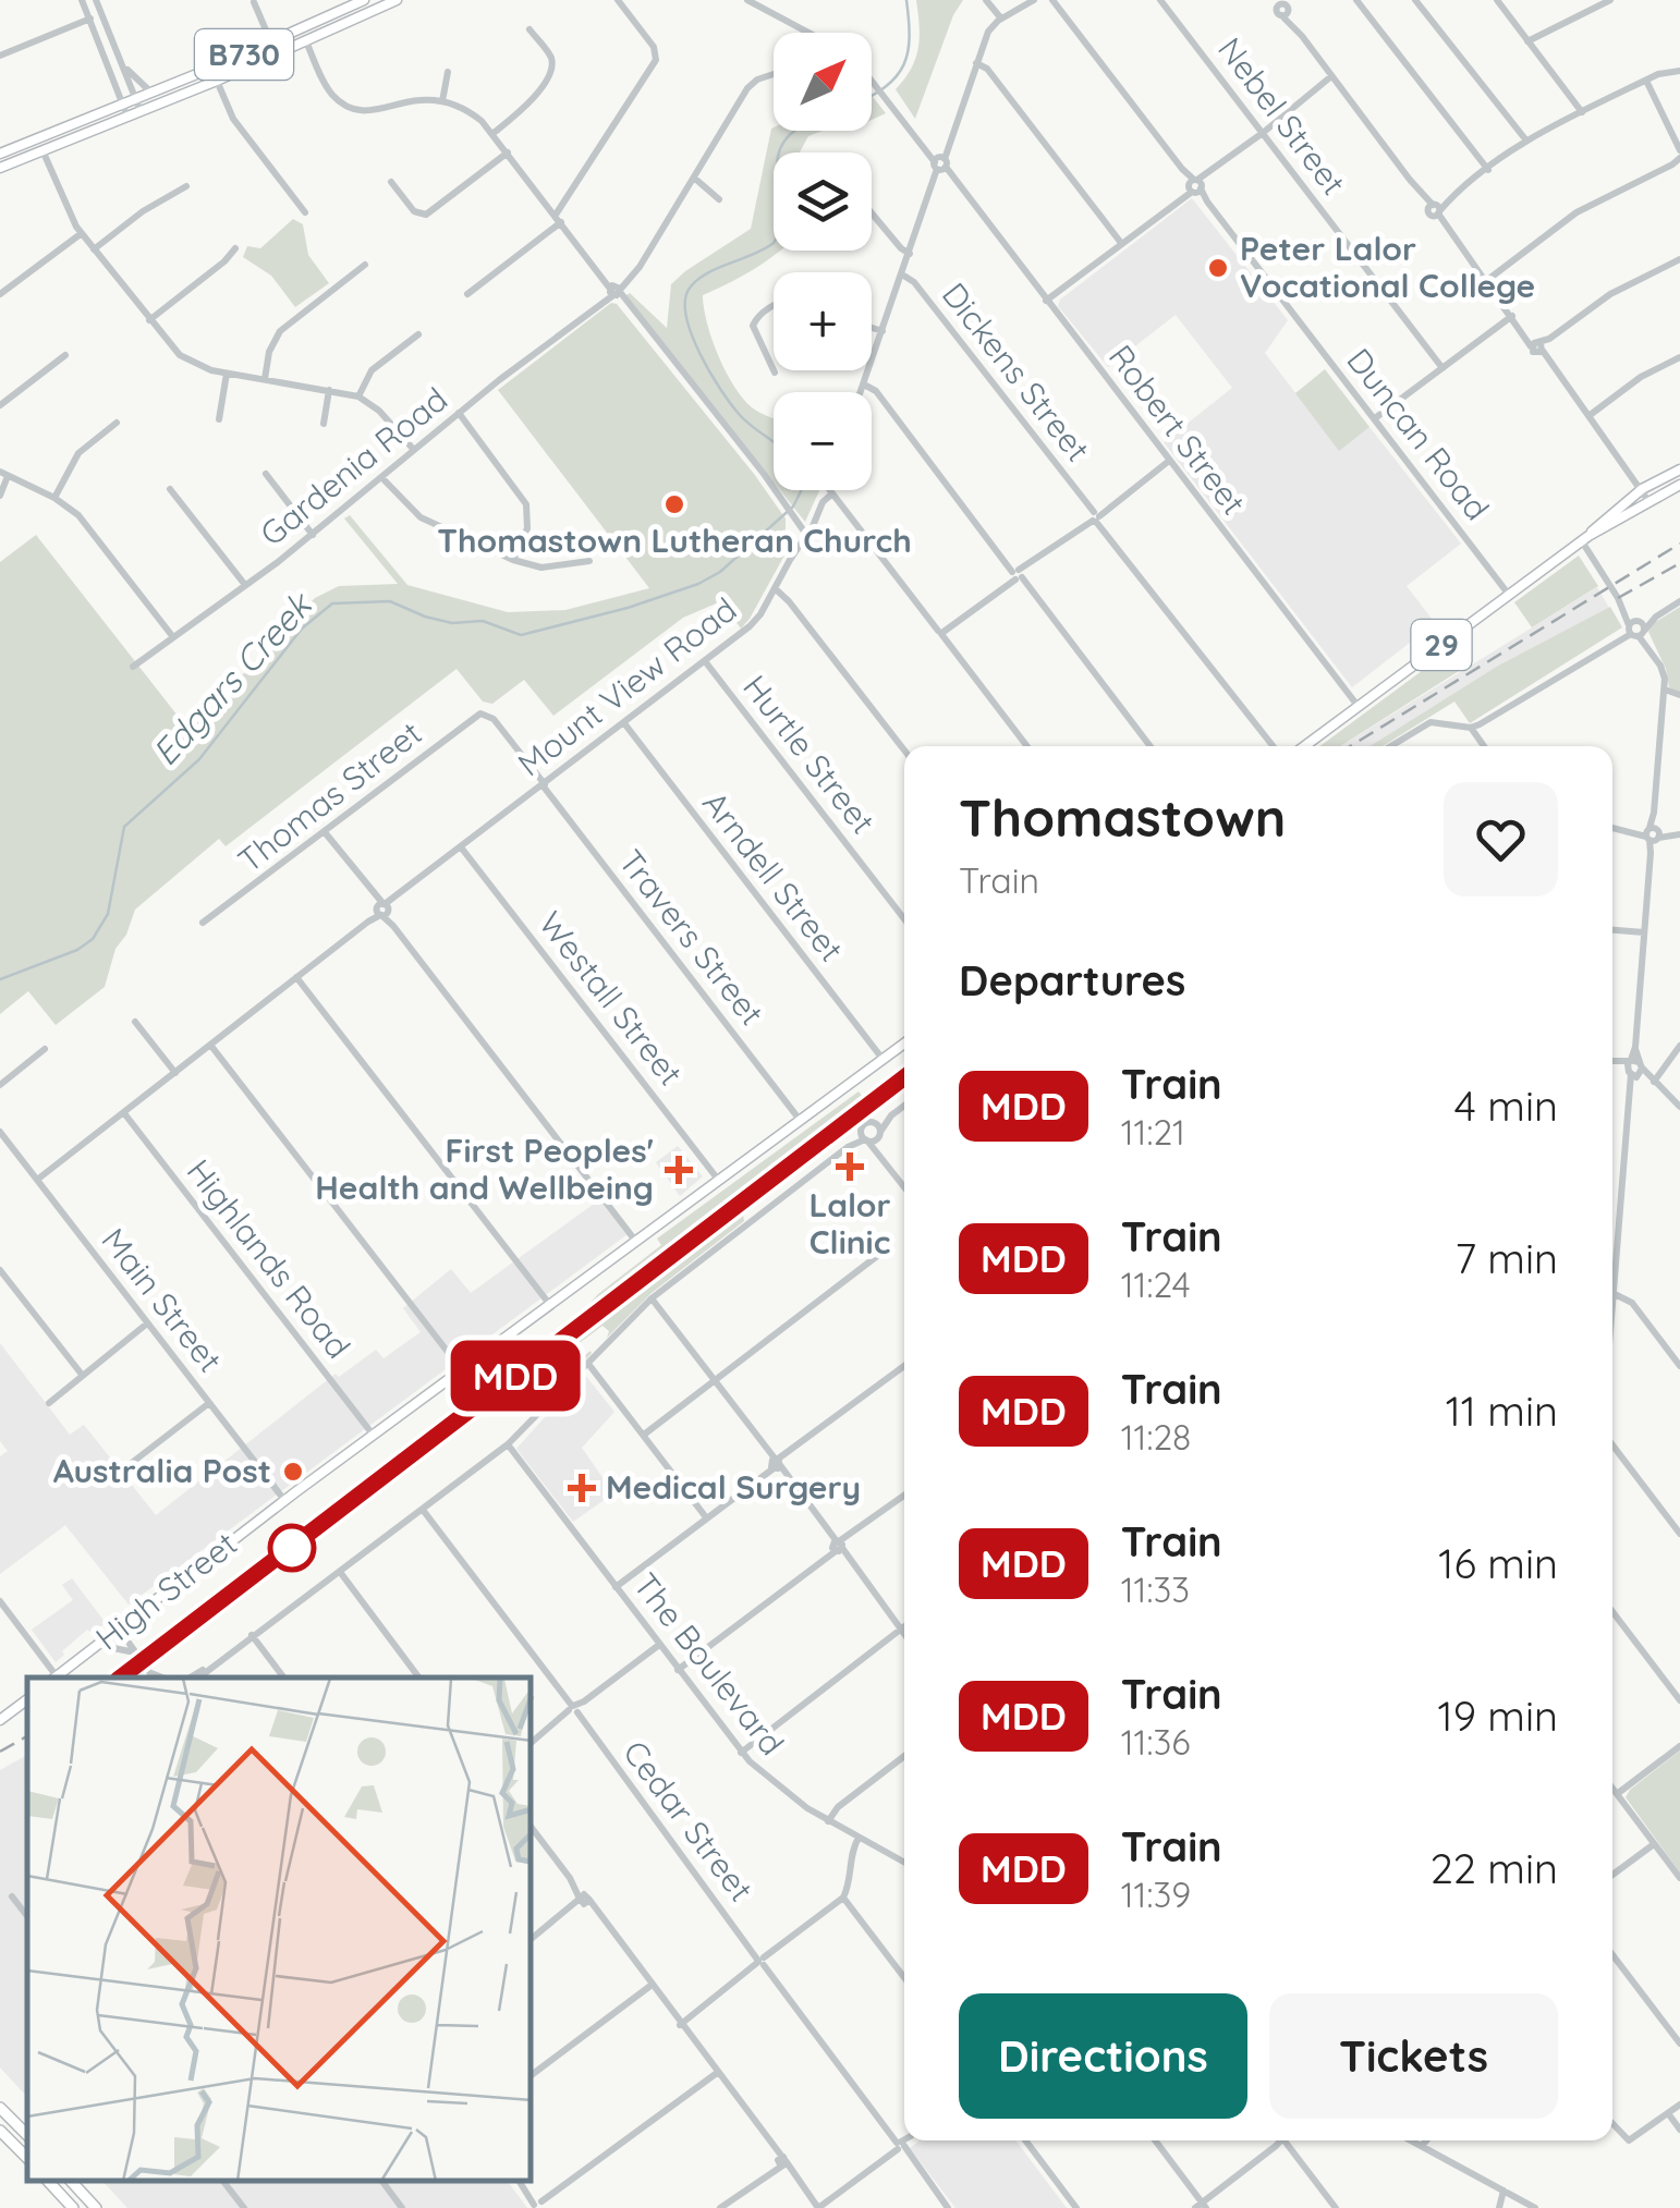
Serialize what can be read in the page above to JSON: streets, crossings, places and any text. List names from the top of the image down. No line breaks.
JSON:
{"streets":{"main road":["B730","29","High Street"],"street":["Nebel Street","Dickens Street","Robert Street","Duncan Road","Gardenia Road","Mount View Road","Hurtle Street","Thomas Street","Arndell Street","Travers Street","Westall Street","Highlands Road","Main Street","The Boulevard","Cedar Street"]},"crossings":[["Robert Street","29"],["Duncan Road","29"],["Mount View Road","Hurtle Street"],["Mount View Road","Arndell Street"],["Mount View Road","Travers Street"],["Mount View Road","Westall Street"],["Mount View Road","Highlands Road"],["Mount View Road","Main Street"],["Thomas Street","Travers Street"],["Arndell Street","High Street"],["Travers Street","High Street"],["Westall Street","High Street"],["Highlands Road","High Street"],["Main Street","High Street"]],"water":["Edgars Creek"],"places":{"other":["Peter Lalor Vocational College","Thomastown Lutheran Church","Australia Post"],"health":["Lalor Clinic","First Peoples' Health and Wellbeing","Medical Surgery"]},"north":"top right","page":{"on_map":"MDD","map_buttons":["+","−"],"heading":[["Thomastown","Train"],"Departures"],"list":[{"mark":"MDD","name":"Train","note":"11:21","value":"4 min"},{"mark":"MDD","name":"Train","note":"11:24","value":"7 min"},{"mark":"MDD","name":"Train","note":"11:28","value":"11 min"},{"mark":"MDD","name":"Train","note":"11:33","value":"16 min"},{"mark":"MDD","name":"Train","note":"11:36","value":"19 min"},{"mark":"MDD","name":"Train","note":"11:39","value":"22 min"}],"buttons":["Directions","Tickets"]}}
